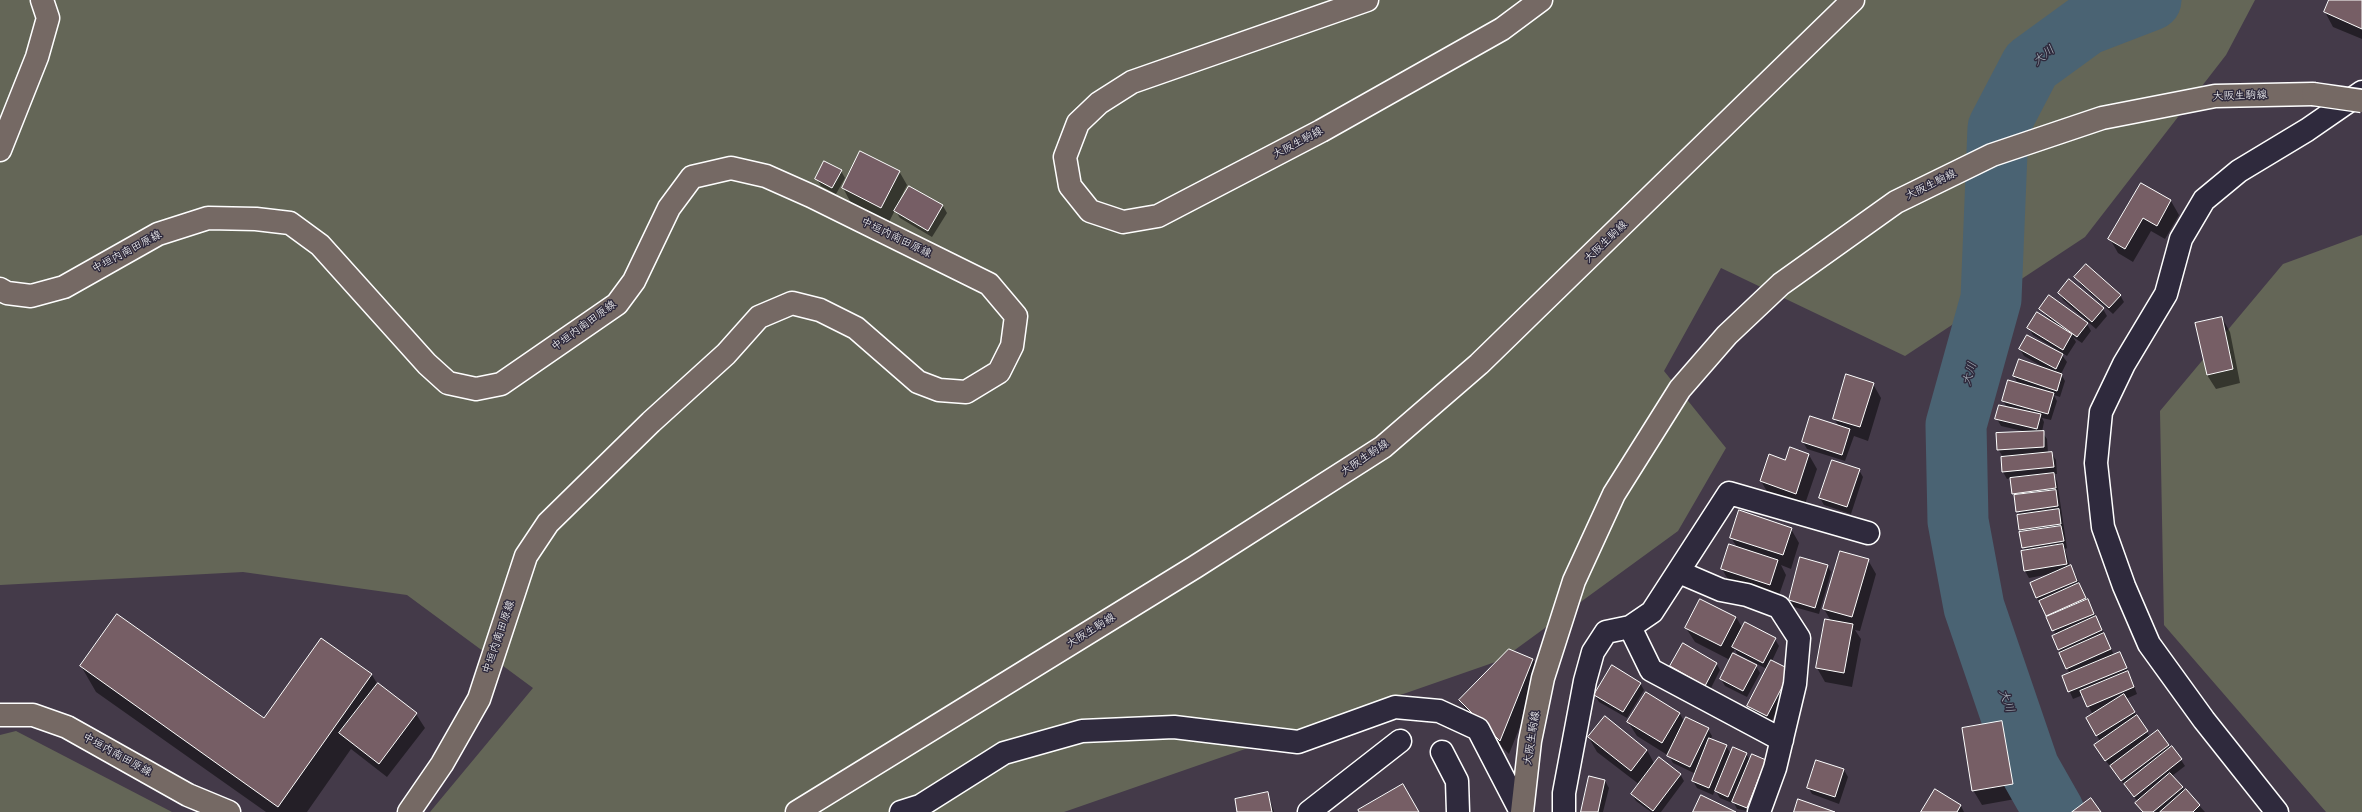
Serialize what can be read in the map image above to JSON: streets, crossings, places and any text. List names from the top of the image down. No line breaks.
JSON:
{"streets":{"main road":["大阪生駒線","中垣内南田原線"]},"water":["大川"]}
